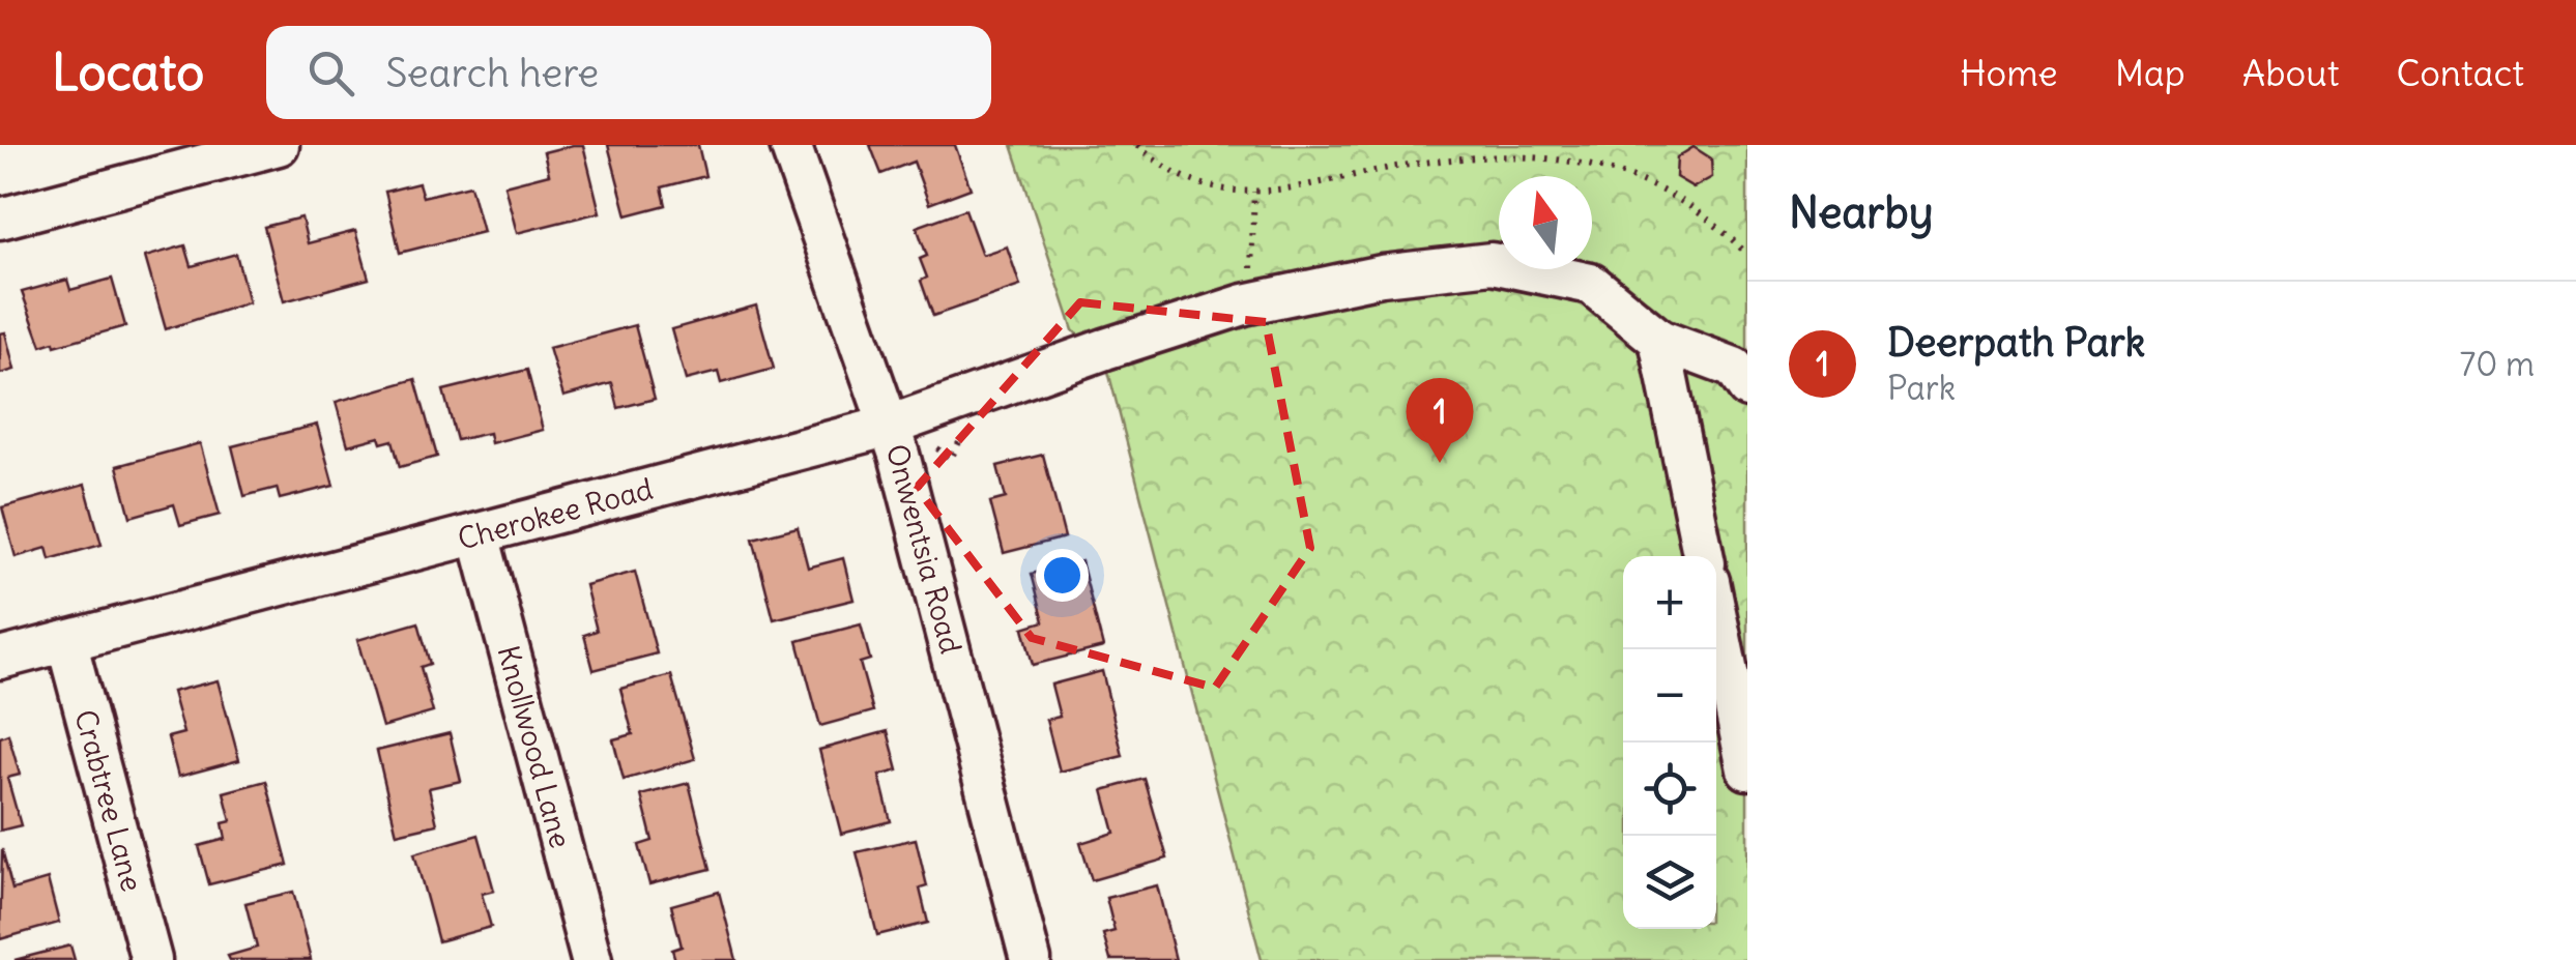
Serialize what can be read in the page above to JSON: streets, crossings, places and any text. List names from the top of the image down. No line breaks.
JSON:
{"streets":{"street":["Cherokee Road","Onwentsia Road","Knollwood Lane","Crabtree Lane"]},"crossings":[["Cherokee Road","Onwentsia Road"],["Cherokee Road","Knollwood Lane"],["Cherokee Road","Crabtree Lane"]],"north":"top","page":{"header":"Locato","search":"Search here","nav":["Home","Map","About","Contact"],"heading":"Nearby","list":[{"mark":"1","name":"Deerpath Park","note":"Park","value":"70 m"}],"pins":"1","map_buttons":["+","−"]}}
